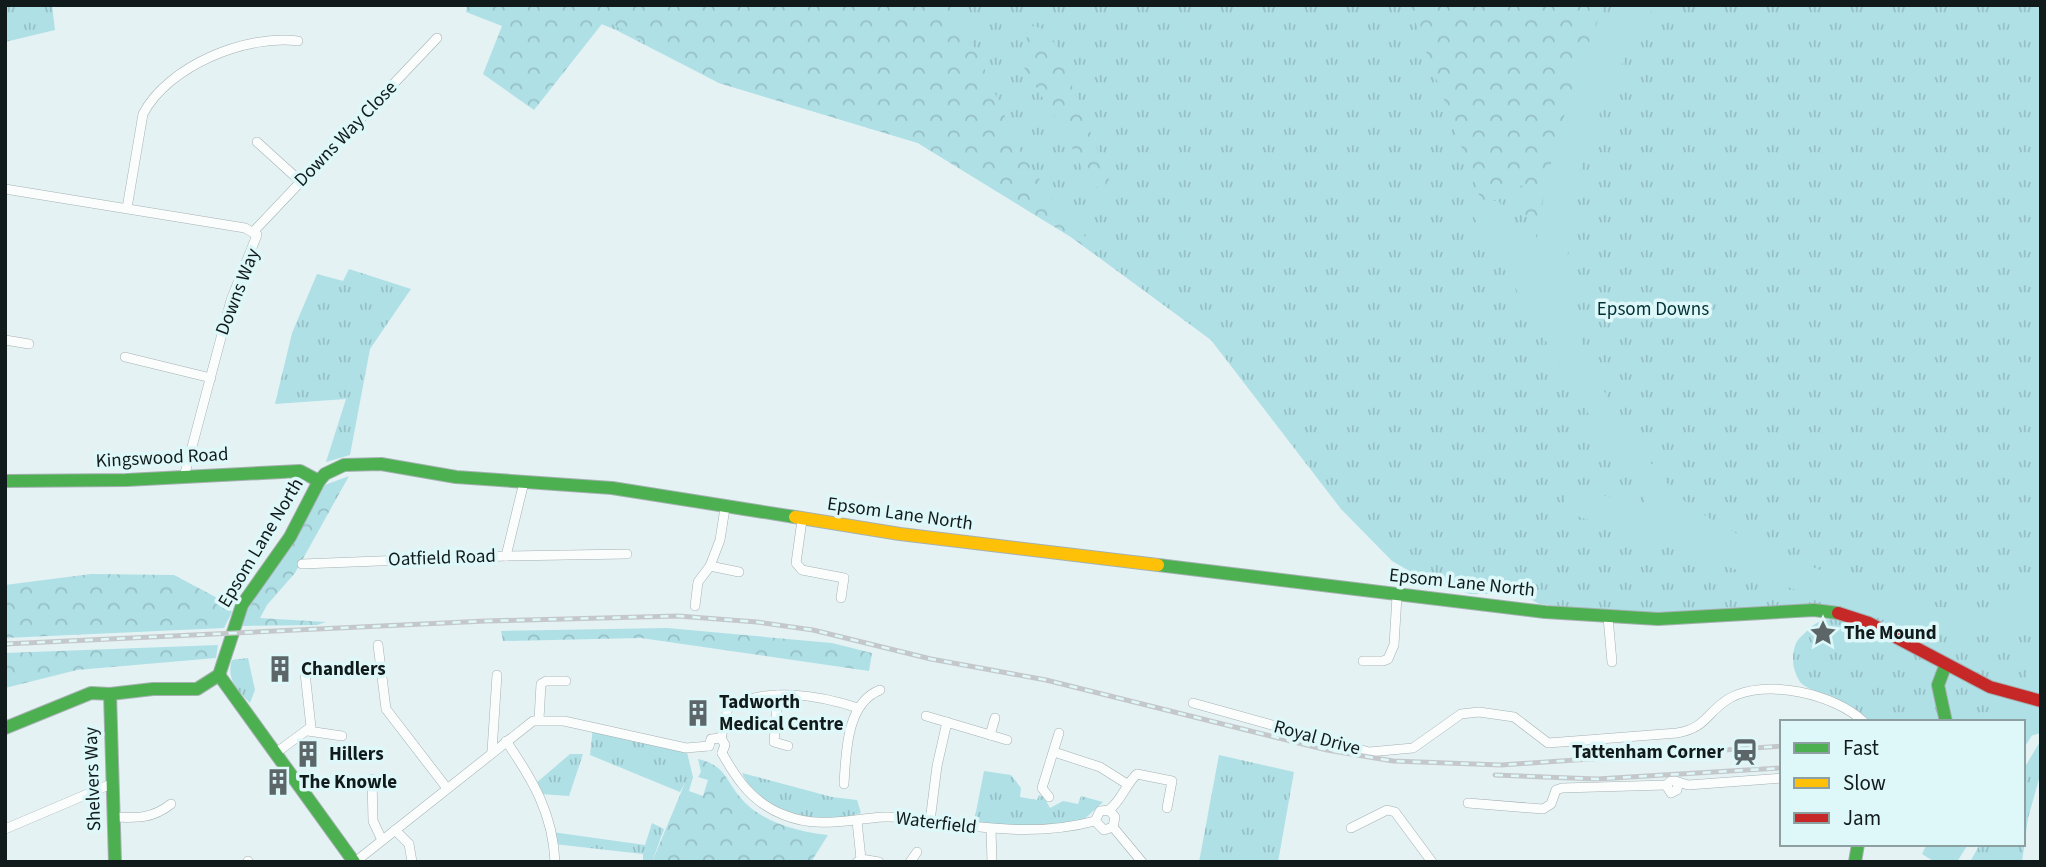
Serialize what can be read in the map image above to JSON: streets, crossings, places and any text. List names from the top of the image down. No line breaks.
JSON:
{"streets":{"main road":["Kingswood Road","Epsom Lane North","Shelvers Way"],"street":["Downs Way Close","Downs Way","Oatfield Road","Royal Drive","Waterfield"]},"crossings":[["Downs Way Close","Downs Way"],["Downs Way","Kingswood Road"],["Kingswood Road","Epsom Lane North"],["Epsom Lane North","Oatfield Road"]],"parks":["Epsom Downs"],"places":{"place":["The Mound"],"building":["Chandlers","Tadworth Medical Centre","Hillers","The Knowle"],"station":["Tattenham Corner"]},"legend":["Fast","Slow","Jam"]}
